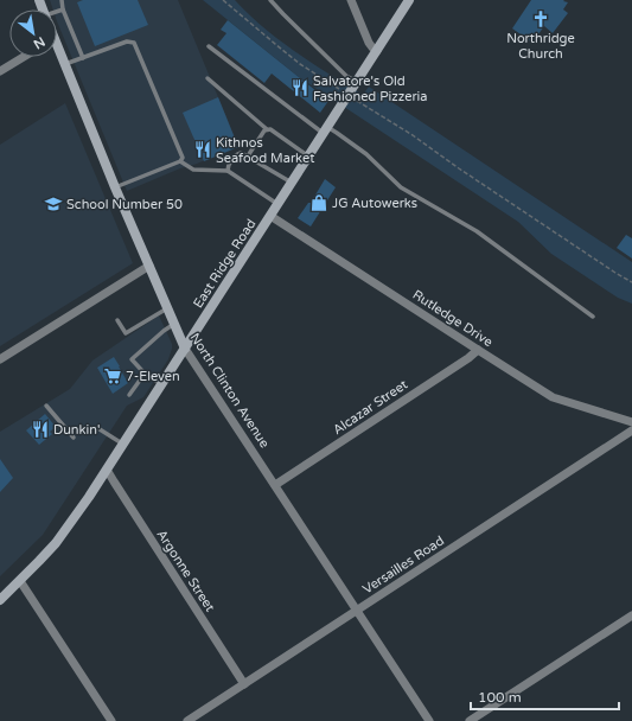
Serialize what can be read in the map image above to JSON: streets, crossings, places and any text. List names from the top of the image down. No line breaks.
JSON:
{"streets":{"main road":["East Ridge Road","North Clinton Avenue"],"street":["Rutledge Drive","Alcazar Street","Versailles Road","Argonne Street"]},"crossings":[["East Ridge Road","Rutledge Drive"],["East Ridge Road","North Clinton Avenue"],["East Ridge Road","Argonne Street"],["Rutledge Drive","Alcazar Street"],["North Clinton Avenue","Alcazar Street"],["North Clinton Avenue","Versailles Road"],["Versailles Road","Argonne Street"]],"places":{"church":["Northridge Church"],"restaurant":["Salvatore's Old Fashioned Pizzeria","Kithnos Seafood Market","Dunkin'"],"shop":["JG Autowerks"],"school or university":["School Number 50"],"supermarket":["7-Eleven"]},"scale_bar":"100 m","north":"bottom right"}
